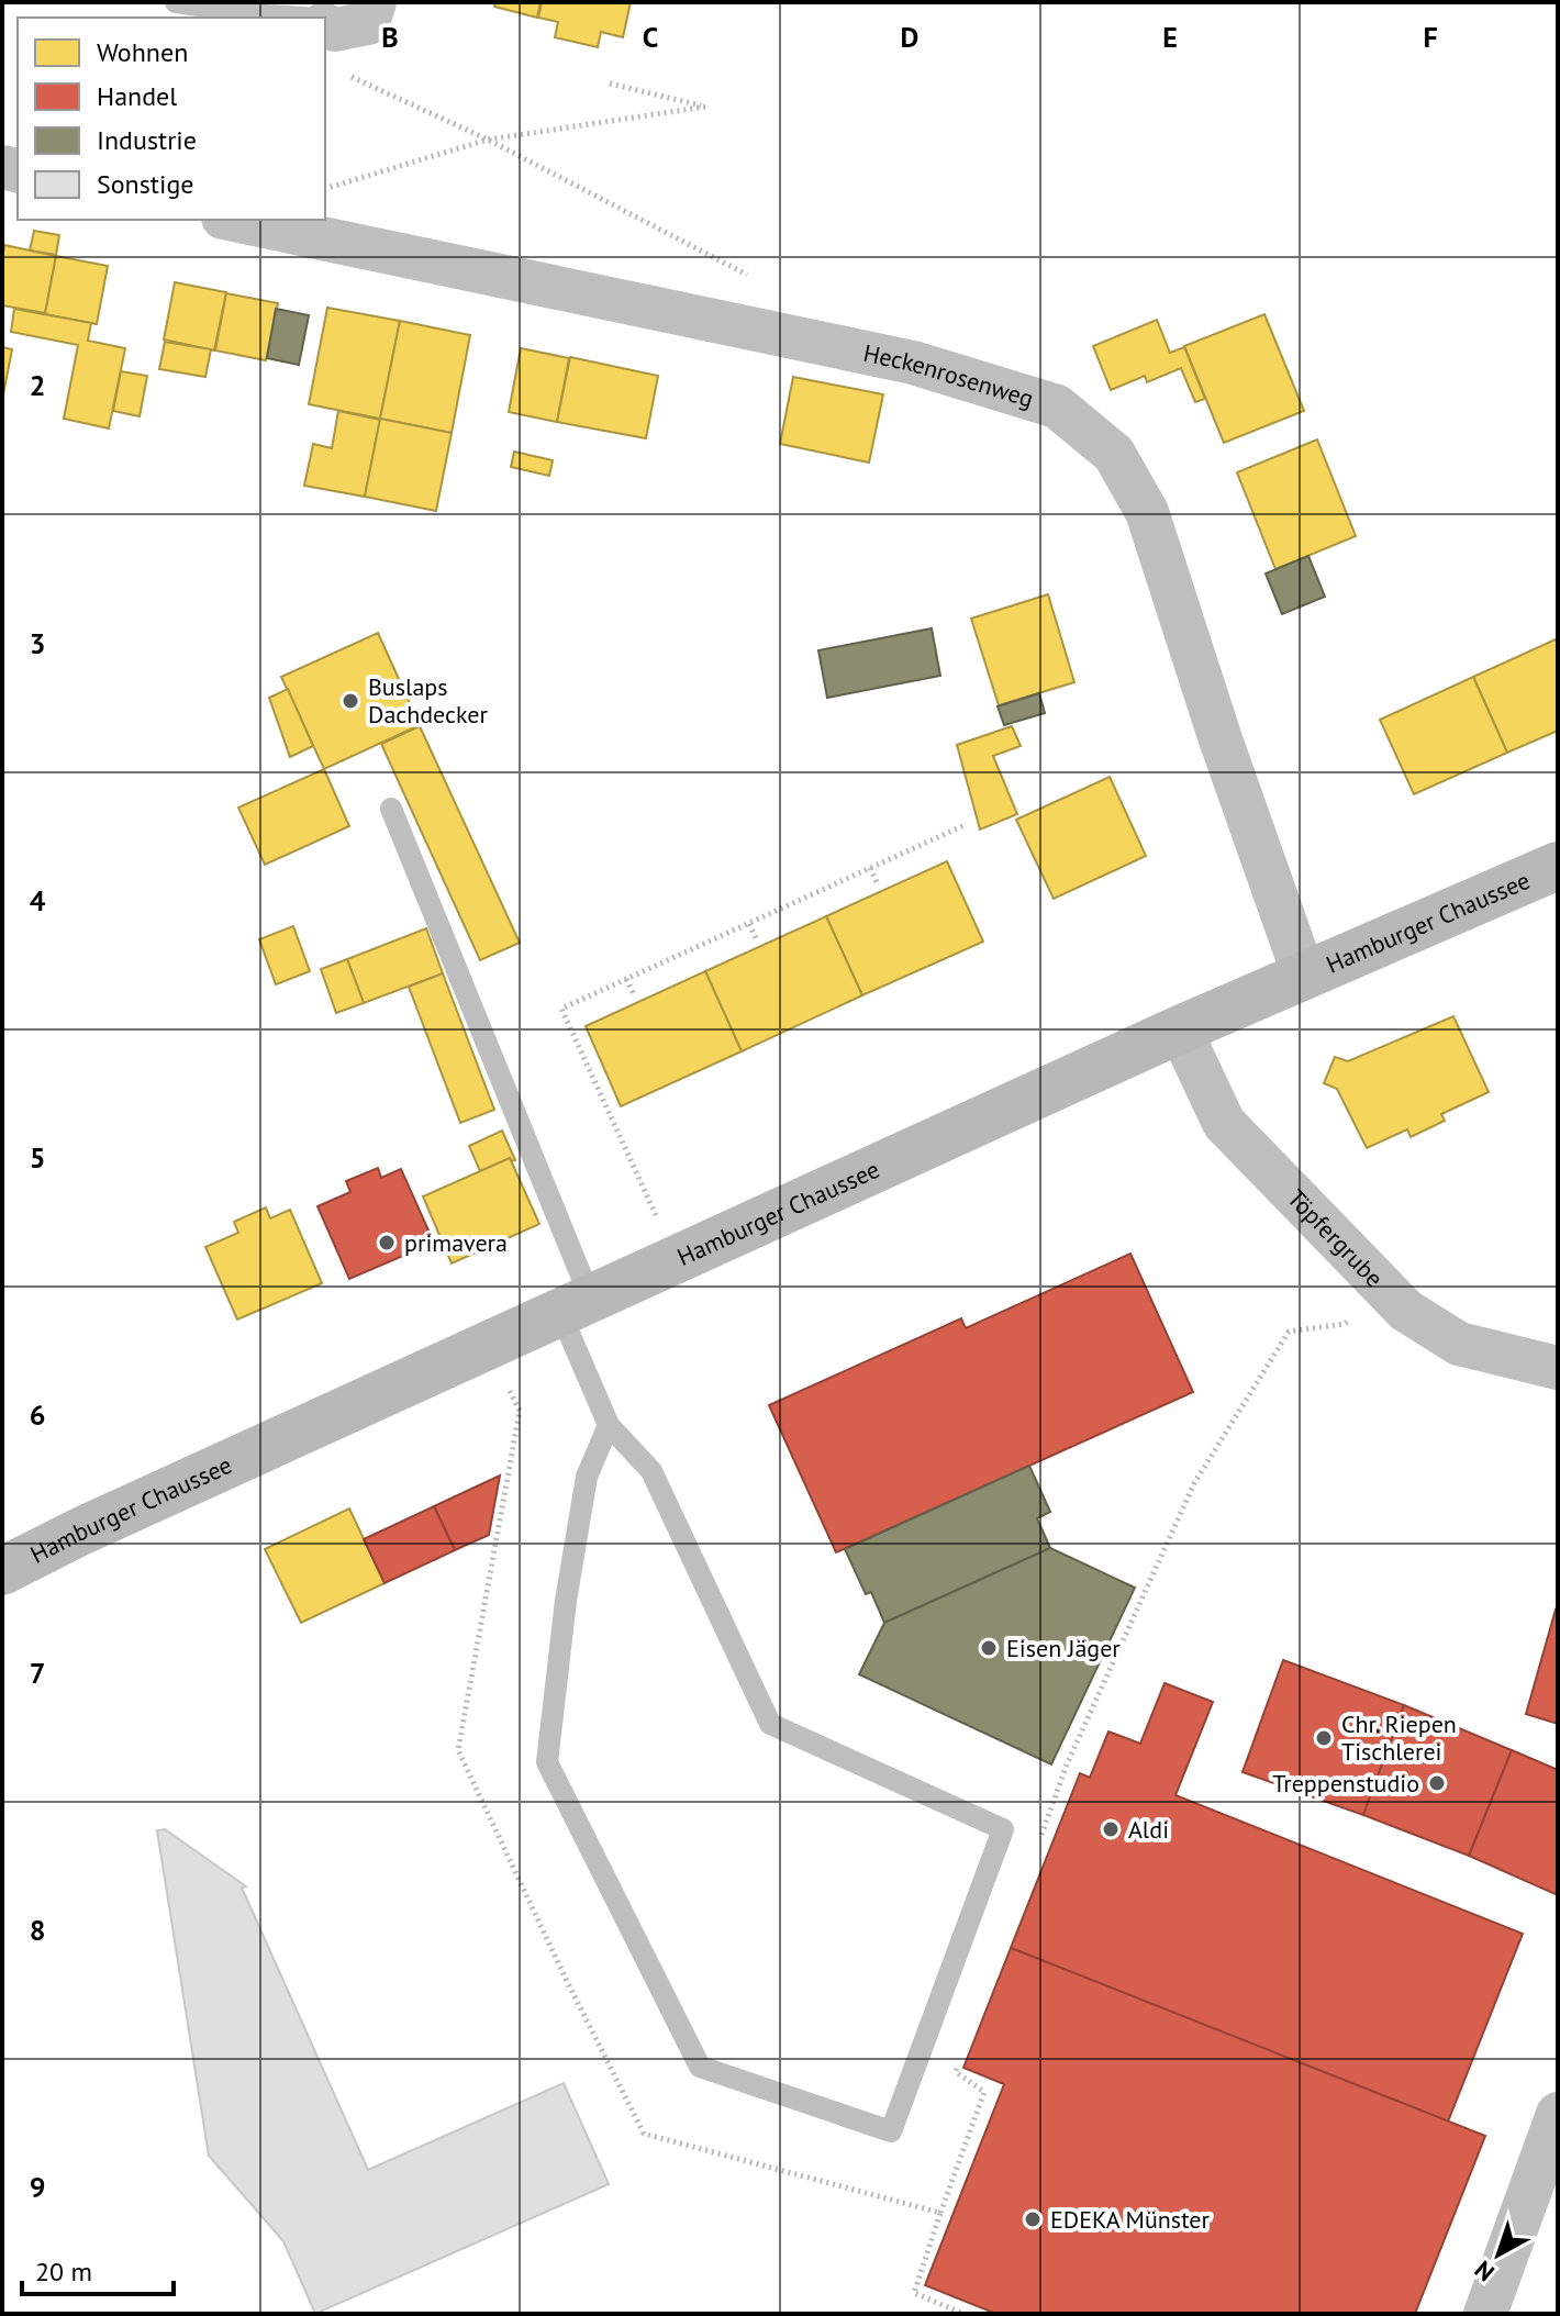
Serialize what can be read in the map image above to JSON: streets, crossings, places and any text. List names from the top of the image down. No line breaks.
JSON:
{"streets":{"main road":["Hamburger Chaussee"],"street":["Heckenrosenweg","Töpfergrube"]},"crossings":[["Heckenrosenweg","Hamburger Chaussee"],["Hamburger Chaussee","Töpfergrube"]],"places":["Buslaps Dachdecker","primavera","Eisen Jäger","Chr. Riepen Tischlerei","Treppenstudio","Aldi","EDEKA Münster"],"legend":["Wohnen","Handel","Industrie","Sonstige"],"scale_bar":"20 m","north":"bottom left","grid":{"columns":["B","C","D","E","F"],"rows":["2","3","4","5","6","7","8","9"]}}
